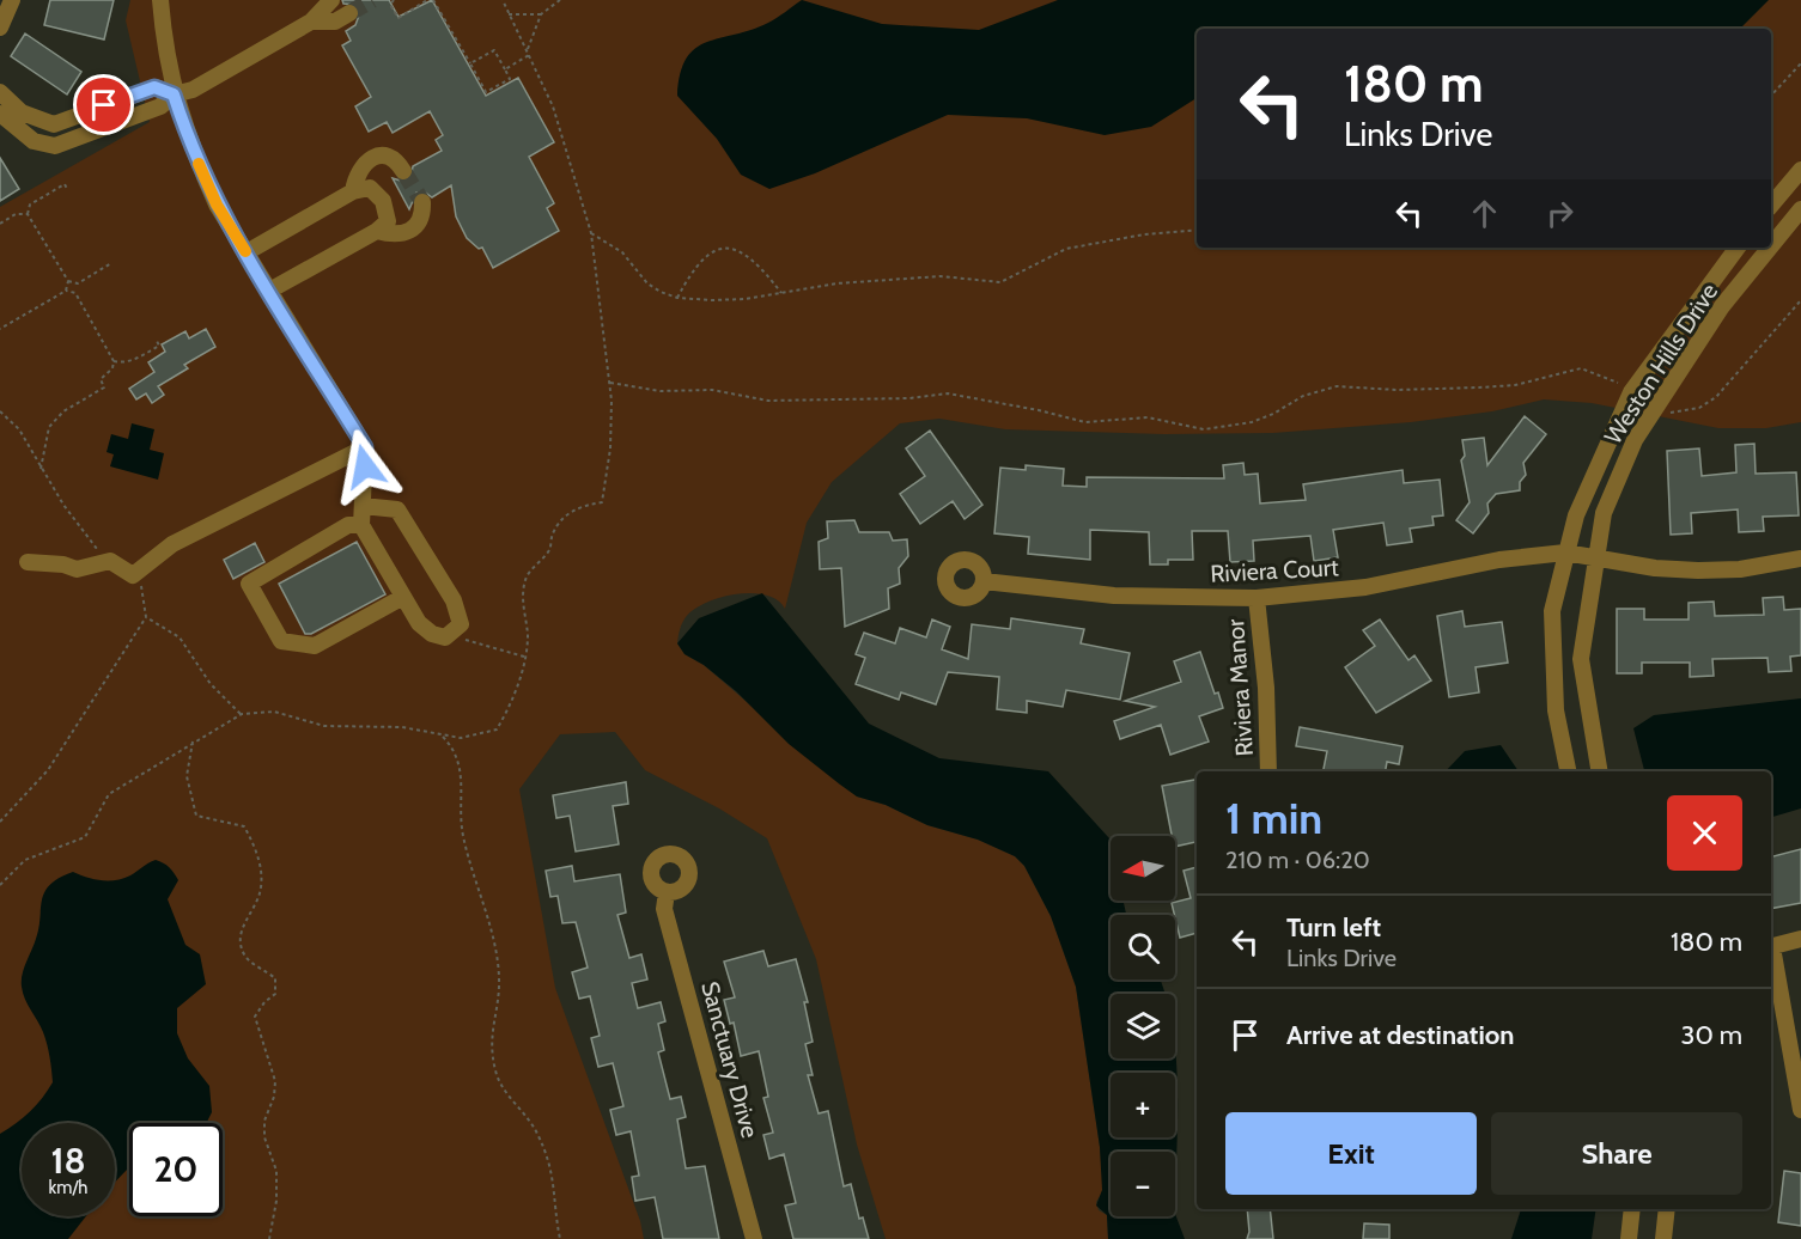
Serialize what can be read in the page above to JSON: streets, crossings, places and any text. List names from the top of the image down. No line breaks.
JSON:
{"streets":{"street":["Weston Hills Drive","Riviera Court","Riviera Manor","Sanctuary Drive"]},"crossings":[["Weston Hills Drive","Riviera Court"],["Riviera Court","Riviera Manor"]],"north":"left","page":{"turn":["180 m","Links Drive"],"heading":["1 min","210 m · 06:20"],"map_buttons":["+","−"],"list":[{"name":"Turn left","note":"Links Drive","value":"180 m"},{"name":"Arrive at destination","value":"30 m"}],"buttons":["Exit","Share"],"speed":"18 km/h","limit":"20"}}
